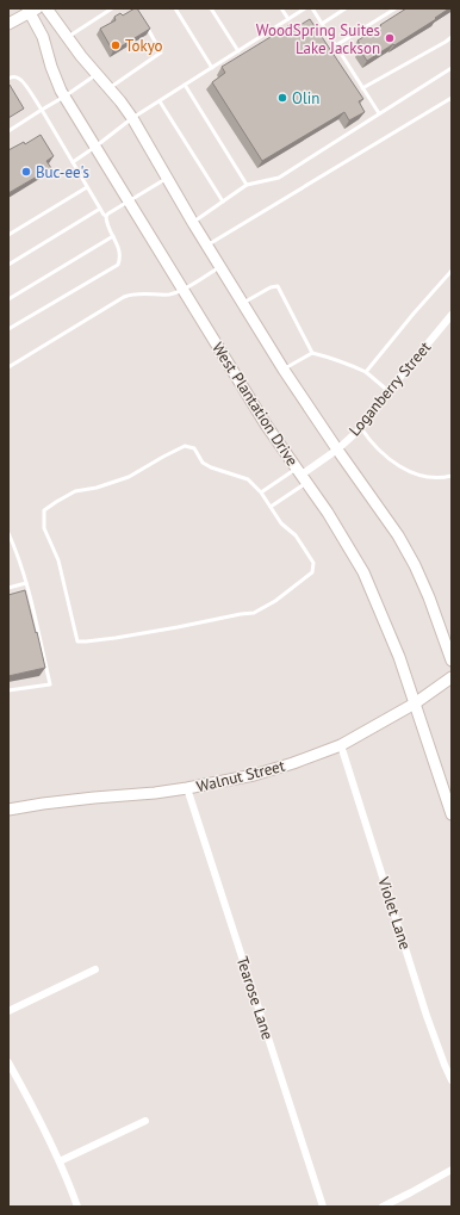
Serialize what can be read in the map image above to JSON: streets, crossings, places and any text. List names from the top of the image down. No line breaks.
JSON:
{"streets":{"main road":["West Plantation Drive","Walnut Street"],"street":["Loganberry Street","Violet Lane","Tearose Lane"]},"crossings":[["Loganberry Street","West Plantation Drive"],["West Plantation Drive","Walnut Street"],["Walnut Street","Violet Lane"],["Walnut Street","Tearose Lane"]],"places":["WoodSpring Suites Lake Jackson","Tokyo","Olin","Buc-ee's"]}
